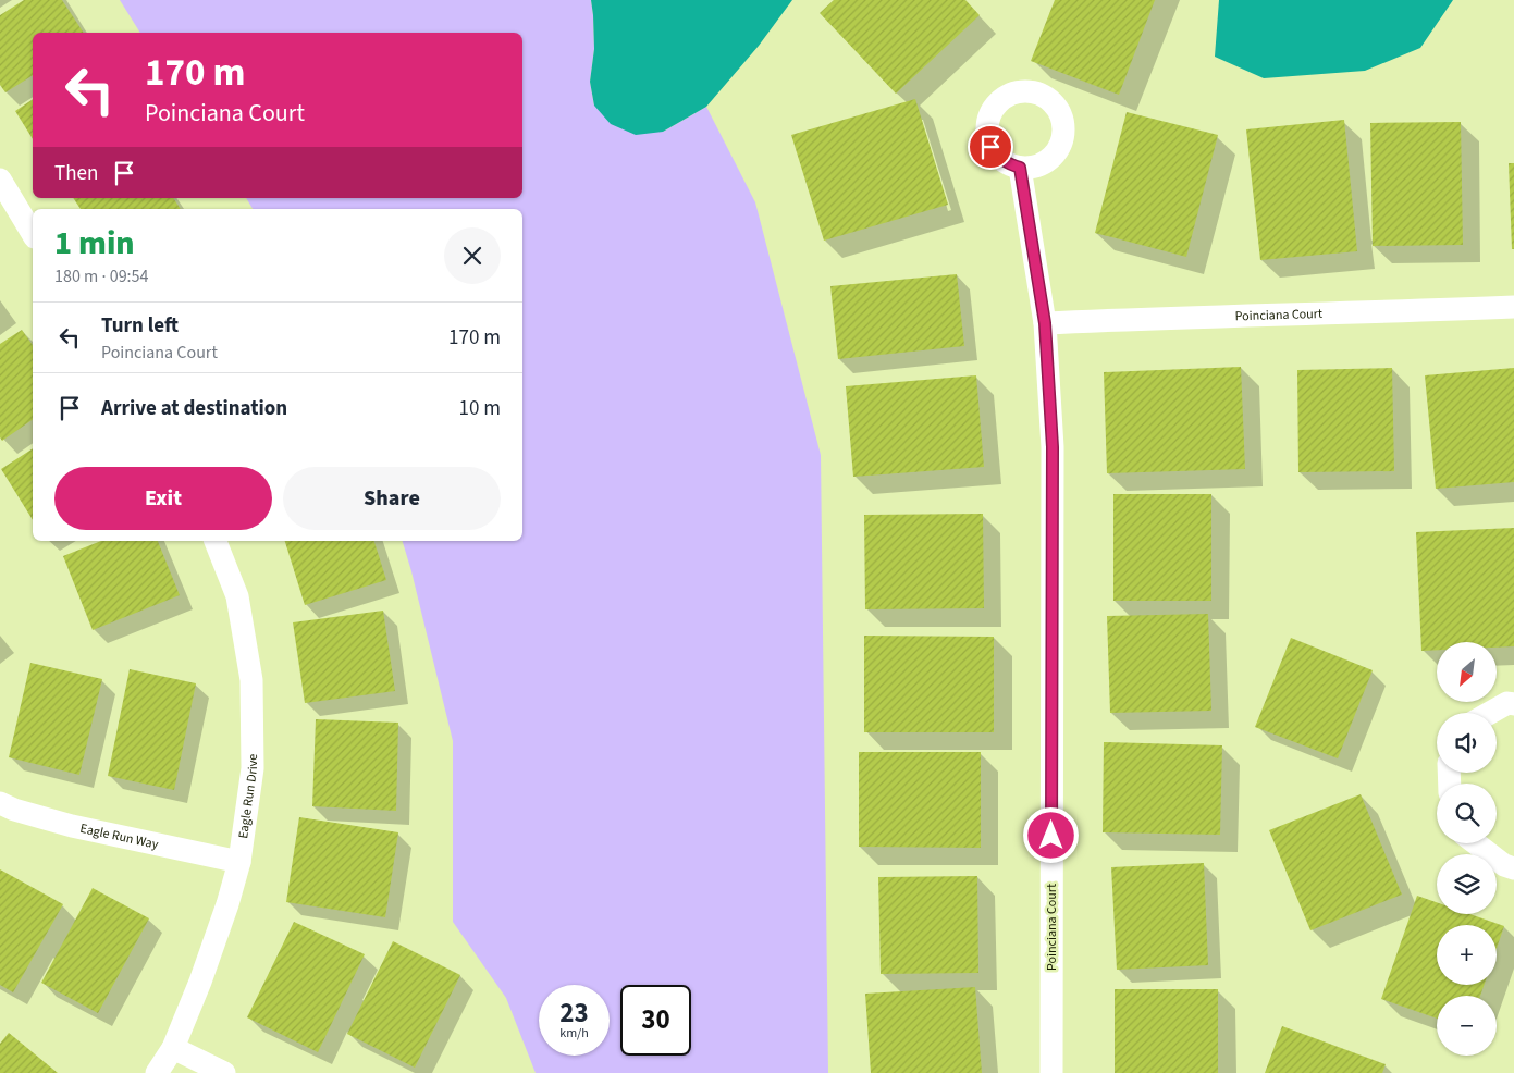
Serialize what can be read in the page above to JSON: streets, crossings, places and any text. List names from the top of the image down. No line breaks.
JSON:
{"streets":{"street":["Poinciana Court","Eagle Run Drive","Eagle Run Way"]},"crossings":[["Eagle Run Drive","Eagle Run Way"]],"north":"bottom left","page":{"turn":["170 m","Poinciana Court"],"then":"Then","heading":["1 min","180 m · 09:54"],"list":[{"name":"Turn left","note":"Poinciana Court","value":"170 m"},{"name":"Arrive at destination","value":"10 m"}],"buttons":["Exit","Share"],"map_buttons":["+","−"],"speed":"23 km/h","limit":"30"}}
